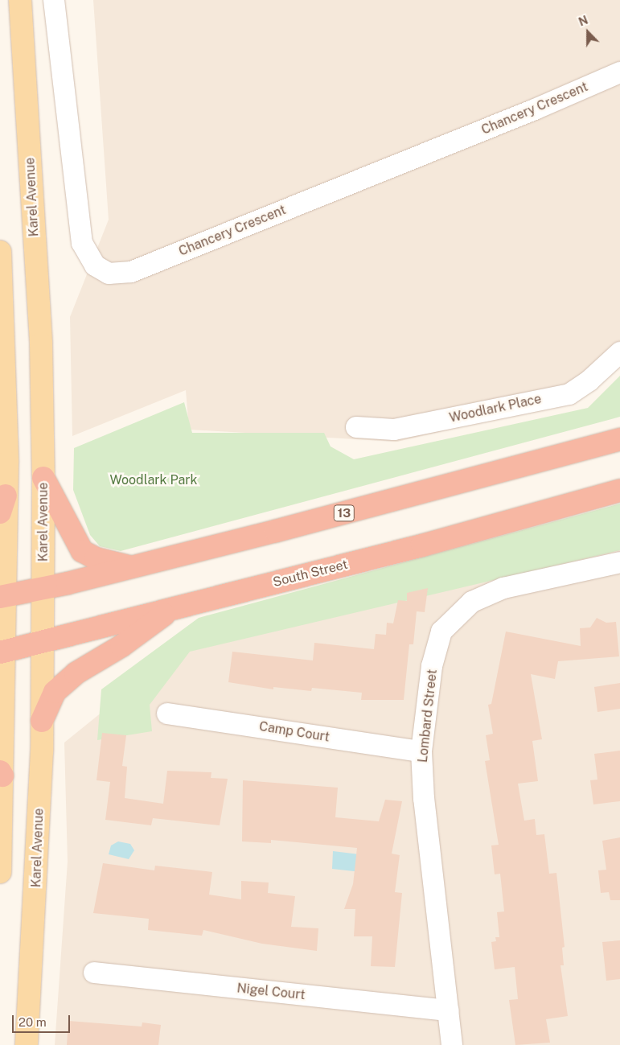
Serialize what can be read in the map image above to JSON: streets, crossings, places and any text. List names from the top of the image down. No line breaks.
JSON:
{"streets":{"highway":["13","South Street"],"main road":["Karel Avenue"],"street":["Chancery Crescent","Woodlark Place","Lombard Street","Camp Court","Nigel Court"]},"crossings":[["Karel Avenue","13"],["Karel Avenue","South Street"],["Lombard Street","Camp Court"],["Lombard Street","Nigel Court"]],"parks":["Woodlark Park"],"scale_bar":"20 m","north":"top"}
